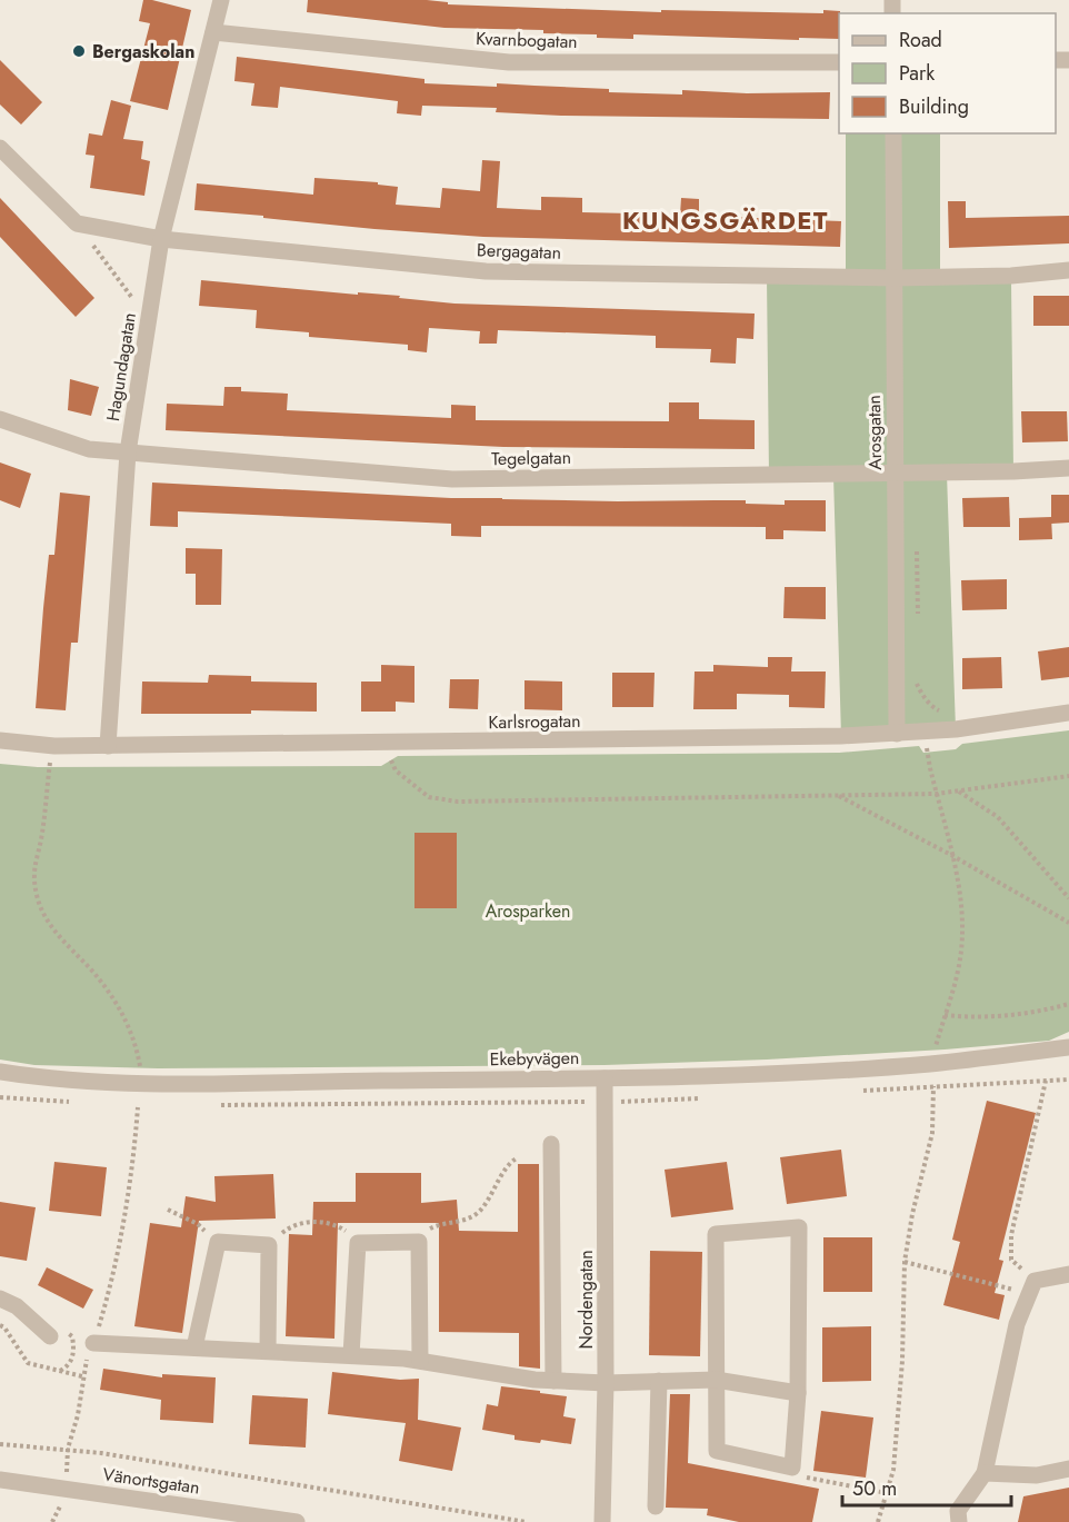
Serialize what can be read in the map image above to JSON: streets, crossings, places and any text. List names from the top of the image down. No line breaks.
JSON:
{"streets":{"street":["Kvarnbogatan","Bergagatan","Hagundagatan","Arosgatan","Tegelgatan","Karlsrogatan","Ekebyvägen","Nordengatan","Vänortsgatan"]},"crossings":[["Kvarnbogatan","Hagundagatan"],["Bergagatan","Hagundagatan"],["Bergagatan","Arosgatan"],["Hagundagatan","Tegelgatan"],["Hagundagatan","Karlsrogatan"],["Arosgatan","Tegelgatan"],["Arosgatan","Karlsrogatan"],["Ekebyvägen","Nordengatan"]],"districts":["KUNGSGÄRDET"],"parks":["Arosparken"],"places":["Bergaskolan"],"legend":["Road","Park","Building"],"scale_bar":"50 m"}
